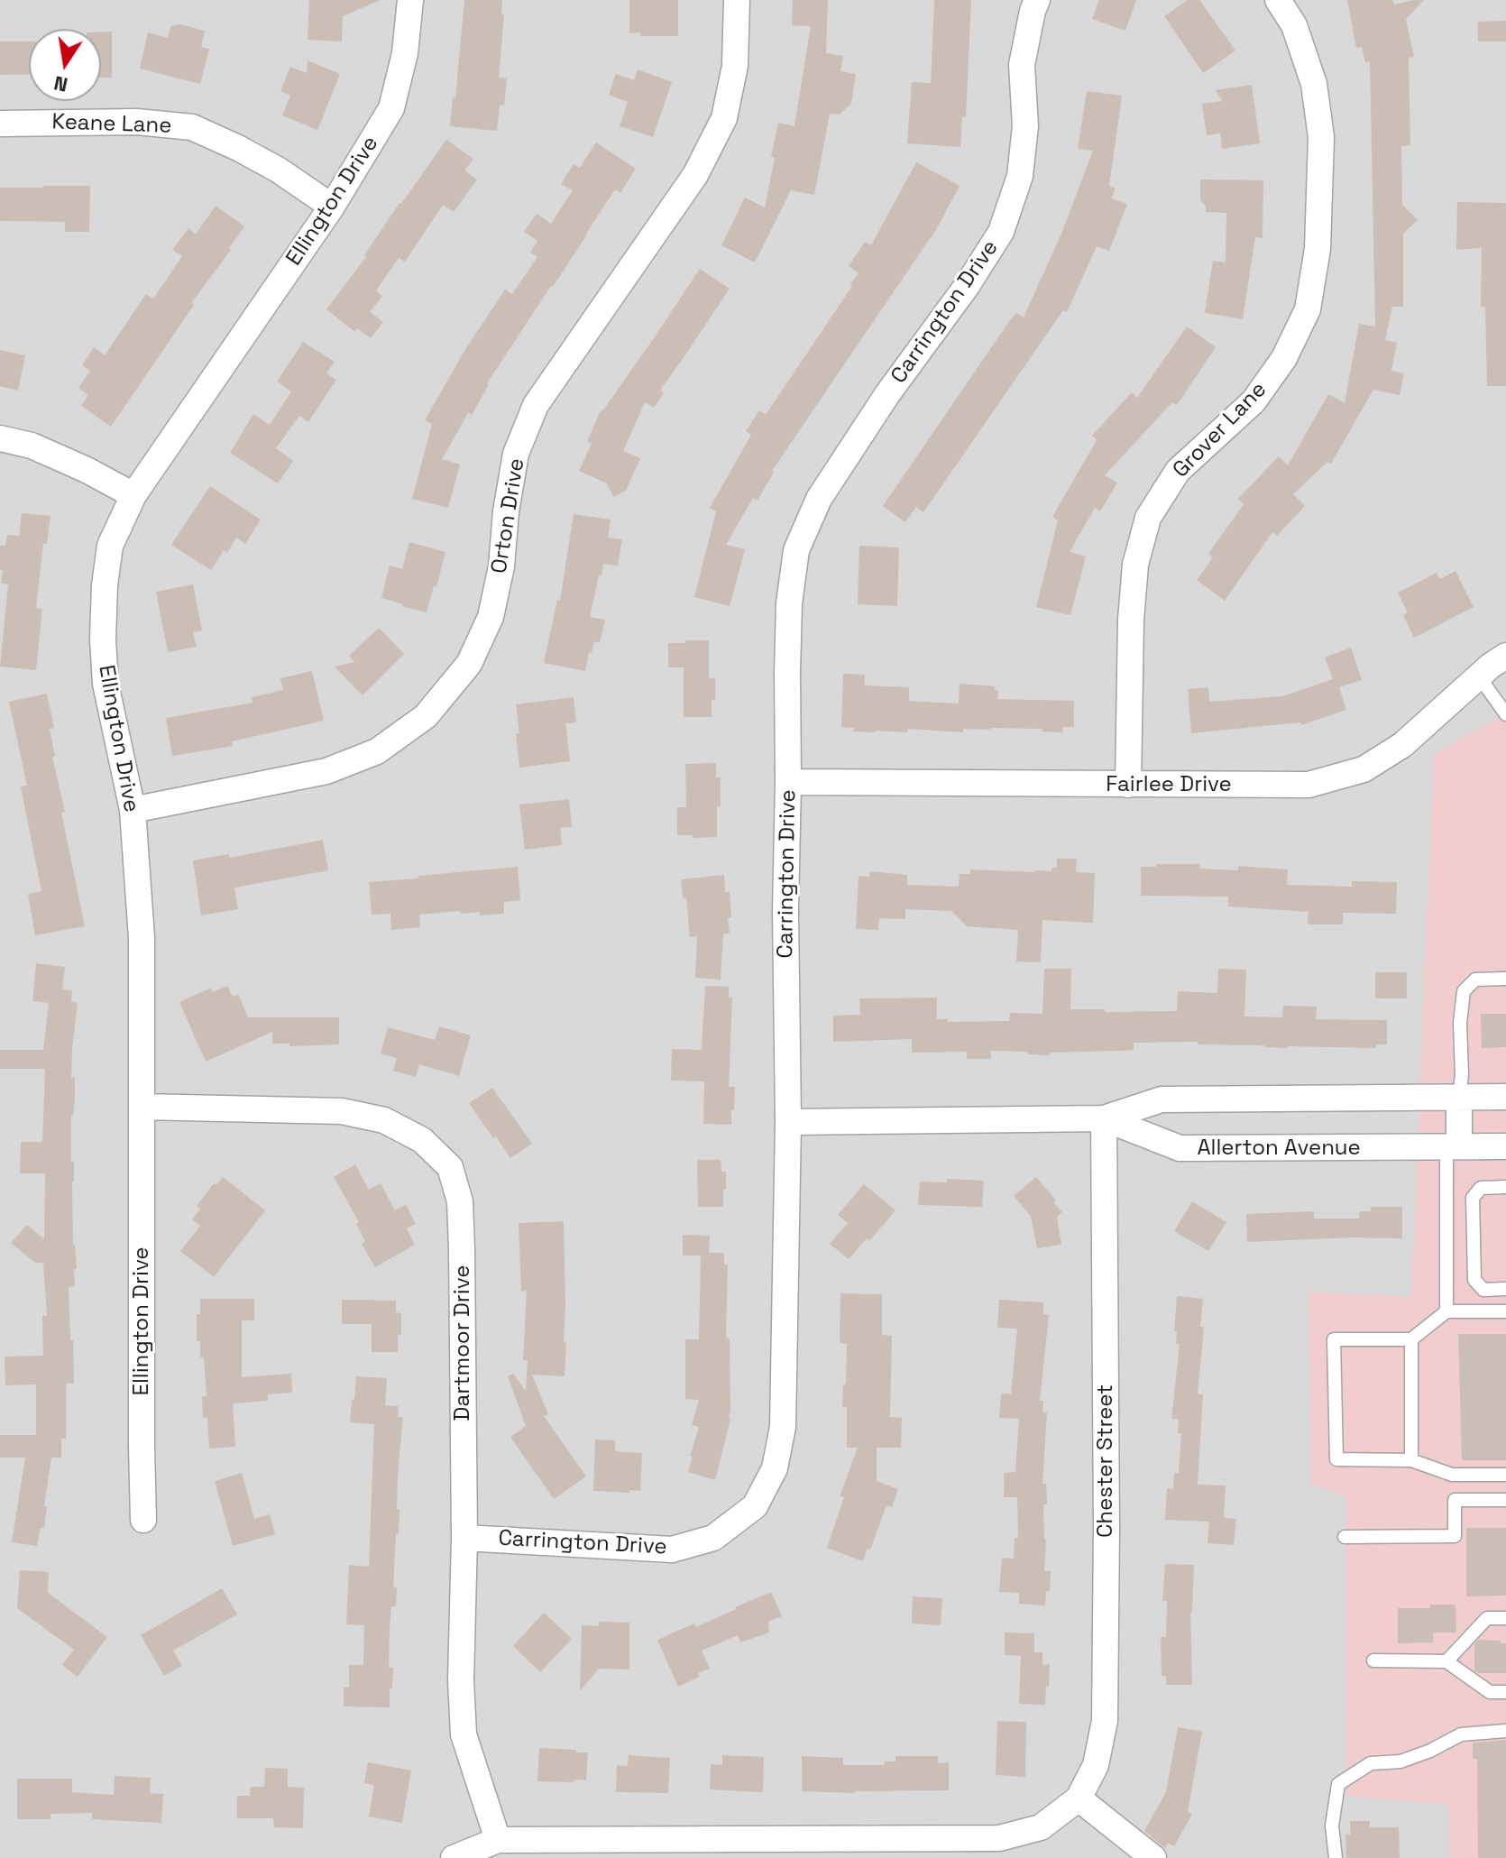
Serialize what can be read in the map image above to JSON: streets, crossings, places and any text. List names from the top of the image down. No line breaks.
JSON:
{"streets":{"street":["Keane Lane","Ellington Drive","Carrington Drive","Grover Lane","Orton Drive","Fairlee Drive","Allerton Avenue","Dartmoor Drive","Chester Street"]},"crossings":[["Keane Lane","Ellington Drive"],["Ellington Drive","Orton Drive"],["Ellington Drive","Dartmoor Drive"],["Carrington Drive","Fairlee Drive"],["Carrington Drive","Allerton Avenue"],["Carrington Drive","Dartmoor Drive"],["Grover Lane","Fairlee Drive"],["Allerton Avenue","Chester Street"],["Dartmoor Drive","Chester Street"]],"north":"bottom"}
